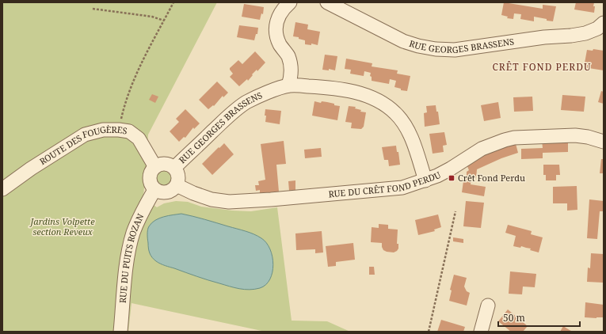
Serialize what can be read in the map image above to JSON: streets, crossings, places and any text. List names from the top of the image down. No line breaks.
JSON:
{"streets":{"street":["RUE GEORGES BRASSENS","ROUTE DES FOUGÈRES","RUE DU CRÊT FOND PERDU","RUE DU PUITS ROZAN"]},"crossings":[["RUE GEORGES BRASSENS","ROUTE DES FOUGÈRES"],["RUE GEORGES BRASSENS","RUE DU CRÊT FOND PERDU"],["RUE GEORGES BRASSENS","RUE DU PUITS ROZAN"],["ROUTE DES FOUGÈRES","RUE DU CRÊT FOND PERDU"],["ROUTE DES FOUGÈRES","RUE DU PUITS ROZAN"],["RUE DU CRÊT FOND PERDU","RUE DU PUITS ROZAN"]],"districts":["CRÊT FOND PERDU"],"parks":["Jardins Volpette section Reveux"],"places":{"transit":["Crêt Fond Perdu"]},"scale_bar":"50 m"}
